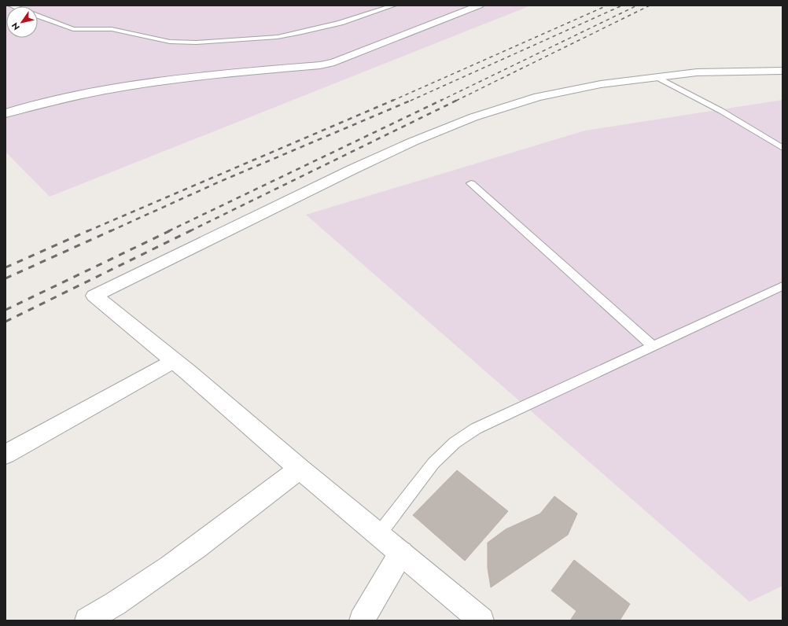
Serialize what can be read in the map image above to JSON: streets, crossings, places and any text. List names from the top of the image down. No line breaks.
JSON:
{"north":"bottom left"}
